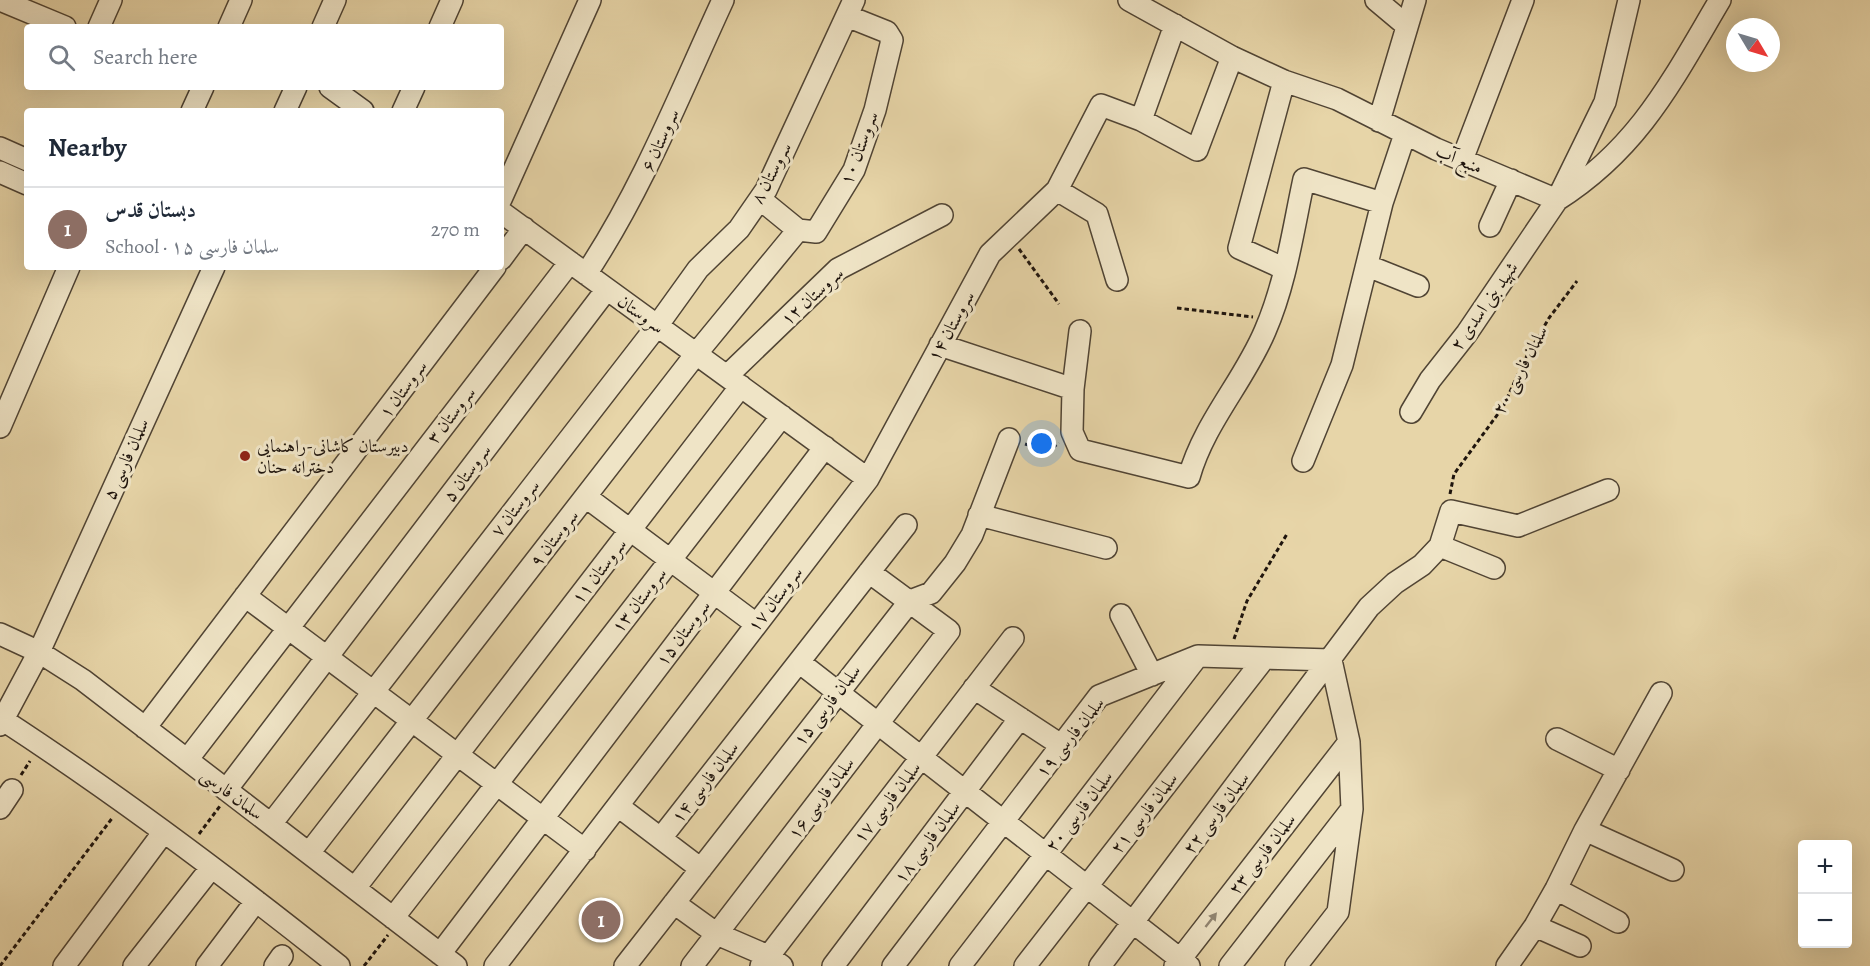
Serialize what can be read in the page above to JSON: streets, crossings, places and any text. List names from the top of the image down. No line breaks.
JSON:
{"streets":{"street":["سروستان ۶","سروستان ۱۰","منبع آب","سروستان ۸","سروستان ۱۲","شهید بنی اسدی ۲","سروستان","سروستان ۱۴","سلمان فارسی ۲۰","سروستان ۱","سروستان ۳","سلمان فارسی ۵","سروستان ۵","سروستان ۷","سروستان ۹","سروستان ۱۱","سروستان ۱۷","سروستان ۱۳","سروستان ۱۵","سلمان فارسی ۱۵","سلمان فارسی ۱۹","سلمان فارسی ۱۴","سلمان فارسی","سلمان فارسی ۱۶","سلمان فارسی ۱۷","سلمان فارسی ۲۱","سلمان فارسی ۲۲","سلمان فارسی ۱۸","سلمان فارسی ۲۳"]},"crossings":[["سروستان ۶","سروستان"],["سروستان ۶","سروستان ۳"],["سروستان ۱۰","سروستان ۸"],["منبع آب","شهید بنی اسدی ۲"],["سروستان ۸","سروستان"],["سروستان ۸","سروستان ۷"],["سروستان ۱۲","سروستان"],["سروستان ۱۲","سروستان ۱۱"],["سروستان","سروستان ۳"],["سروستان","سروستان ۵"],["سروستان","سروستان ۷"],["سروستان","سروستان ۹"],["سروستان","سروستان ۱۱"],["سروستان","سروستان ۱۳"],["سروستان ۱۴","سروستان ۱۷"],["سلمان فارسی ۲۰","سلمان فارسی ۱۹"],["سروستان ۱","سلمان فارسی"],["سروستان ۳","سلمان فارسی"],["سلمان فارسی ۵","سلمان فارسی"],["سروستان ۵","سلمان فارسی"],["سروستان ۷","سلمان فارسی"],["سروستان ۹","سلمان فارسی"],["سروستان ۱۱","سلمان فارسی"],["سروستان ۱۷","سلمان فارسی ۱۴"],["سروستان ۱۳","سلمان فارسی"],["سروستان ۱۵","سلمان فارسی"],["سلمان فارسی ۱۵","سلمان فارسی ۱۶"],["سلمان فارسی ۱۹","سلمان فارسی ۲۱"],["سلمان فارسی ۱۹","سلمان فارسی ۲۲"]],"places":["دبیرستان کاشانی-راهنمایی دخترانه حنان"],"north":"bottom right","page":{"search":"Search here","heading":"Nearby","list":[{"mark":"1","name":"دبستان قدس","note":"School · سلمان فارسی ۱۵","value":"270 m"}],"map_buttons":["+","−"],"pins":"1"}}
